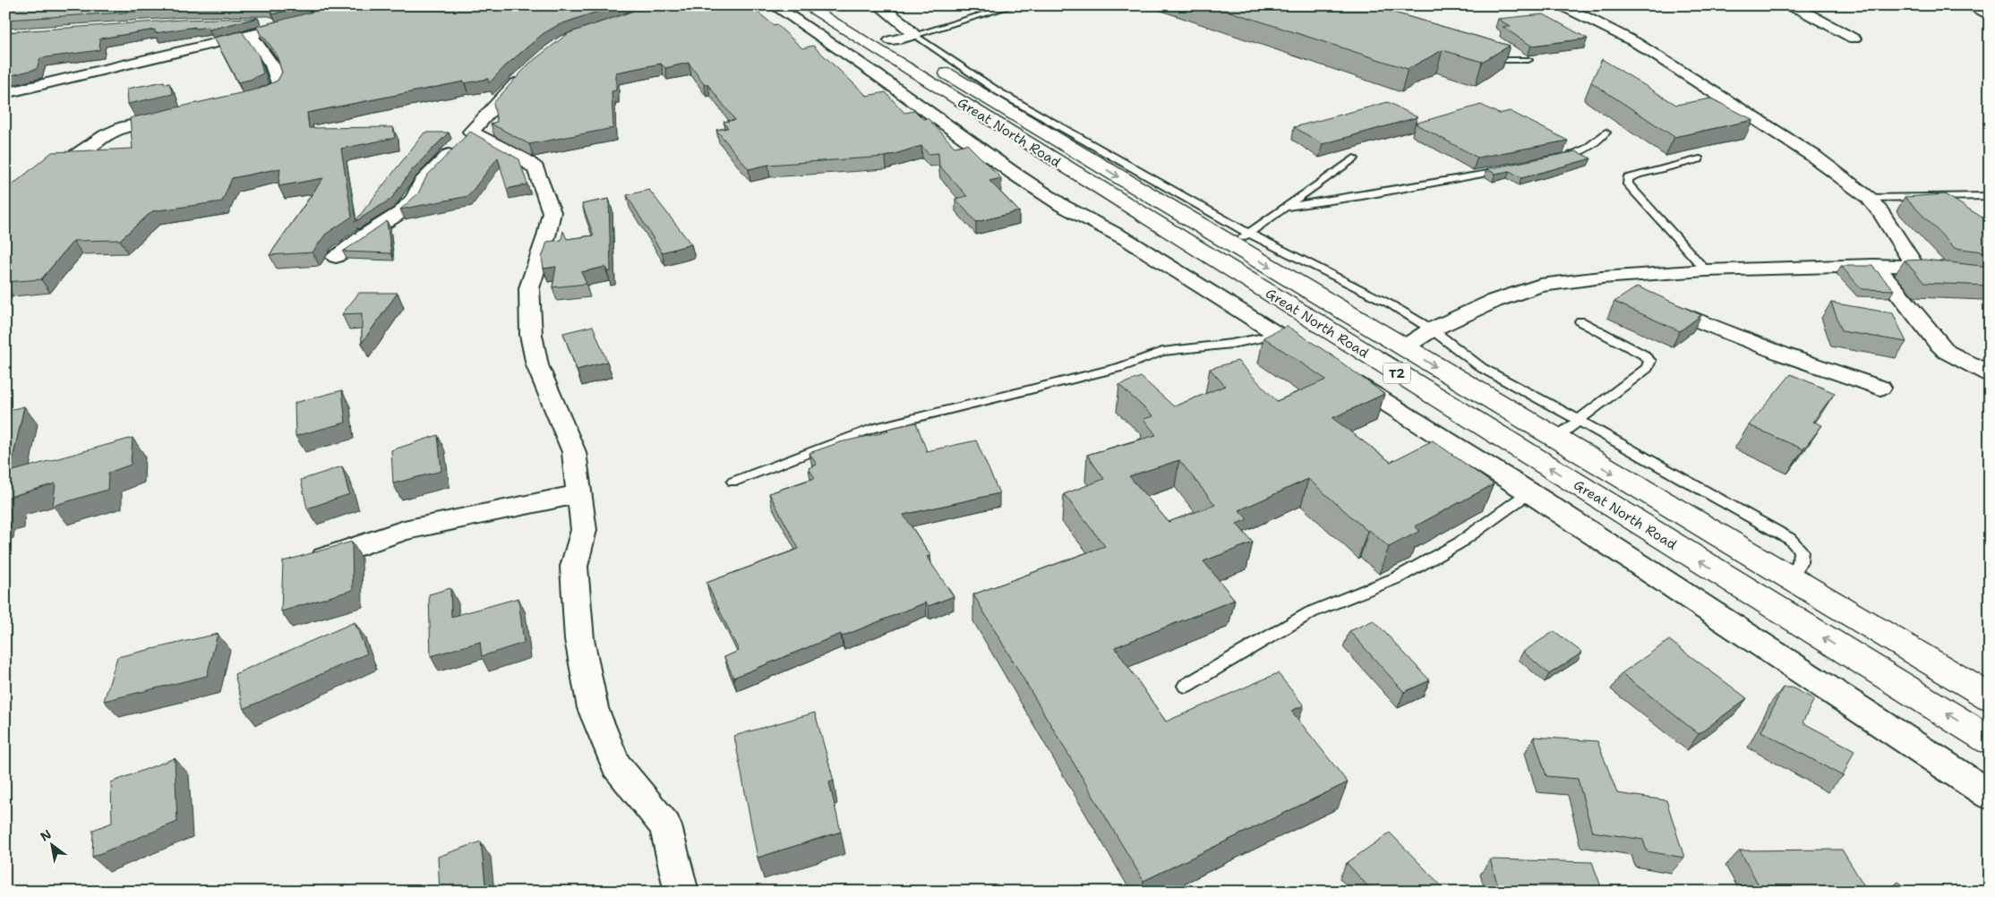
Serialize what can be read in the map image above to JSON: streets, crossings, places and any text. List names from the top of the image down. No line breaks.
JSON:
{"streets":{"main road":["Great North Road","T2"]},"north":"top left"}
